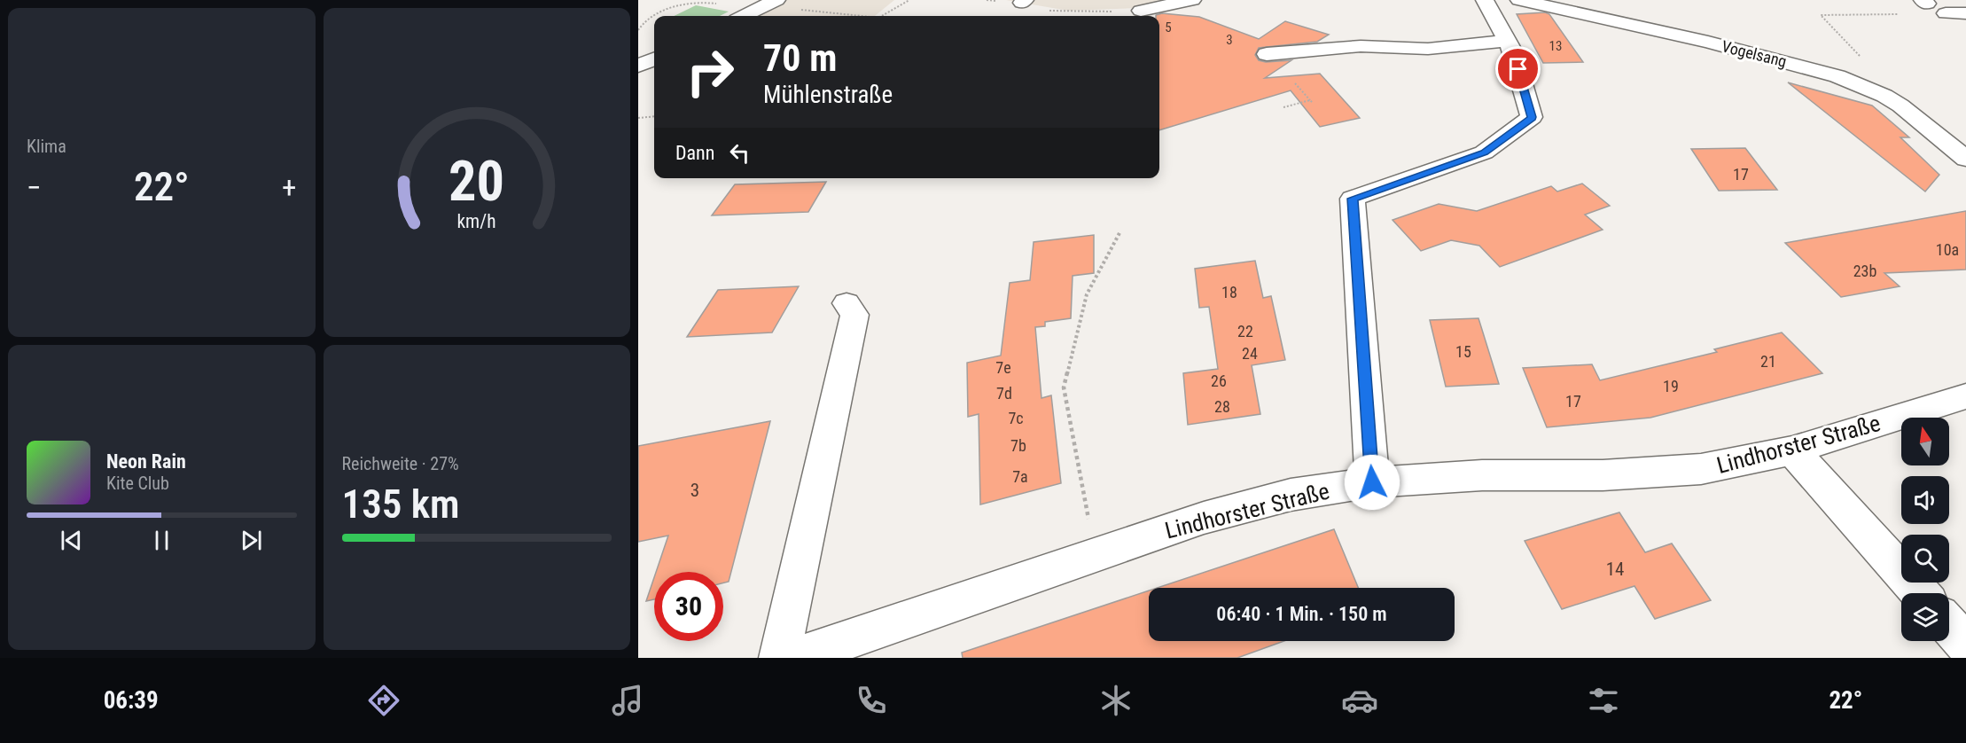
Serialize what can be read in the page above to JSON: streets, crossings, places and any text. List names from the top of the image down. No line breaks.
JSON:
{"streets":{"street":["Vogelsang","Lindhorster Straße"]},"house_numbers":["5","3","13","17","10a","23b","18","22","15","24","21","7e","26","19","7d","17","28","7c","7b","7a","3","14"],"north":"top","page":{"tile":["Klima",["Reichweite · 27%","135 km"]],"turn":["70 m","Mühlenstraße"],"then":"Dann","heat":["−","22°","+"],"song":["Neon Rain","Kite Club"],"limit":"30","trip":"06:40 · 1 Min. · 150 m","tabs":["06:39","22°"],"gauge":["20","km/h"]}}
